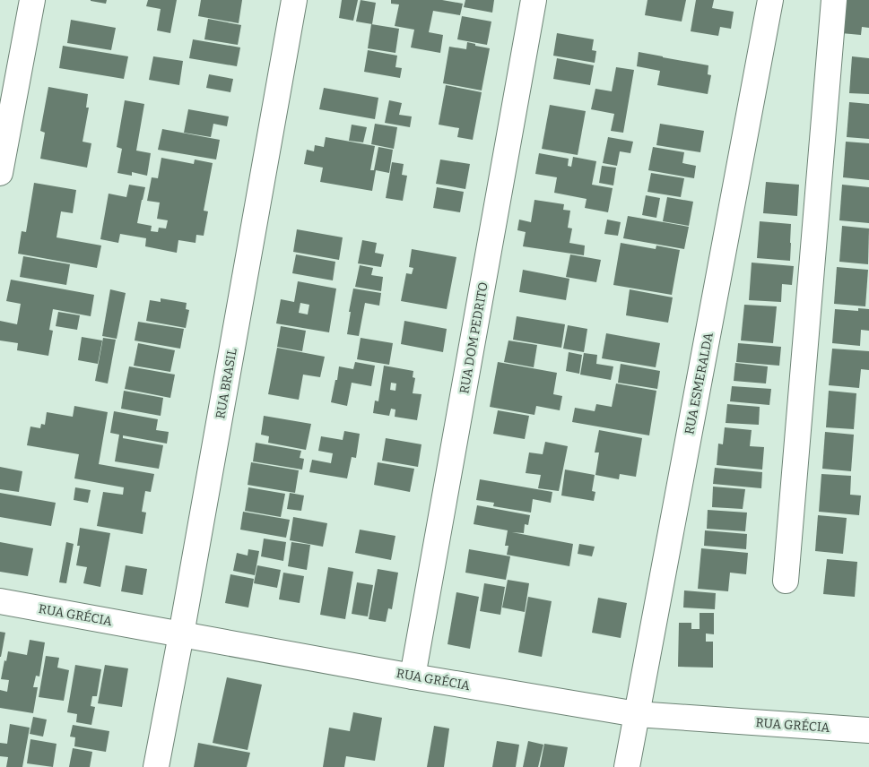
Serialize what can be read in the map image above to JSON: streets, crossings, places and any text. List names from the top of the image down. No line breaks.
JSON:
{"streets":{"street":["RUA DOM PEDRITO","RUA BRASIL","RUA ESMERALDA","RUA GRÉCIA"]},"crossings":[["RUA DOM PEDRITO","RUA GRÉCIA"],["RUA BRASIL","RUA GRÉCIA"],["RUA ESMERALDA","RUA GRÉCIA"]]}
